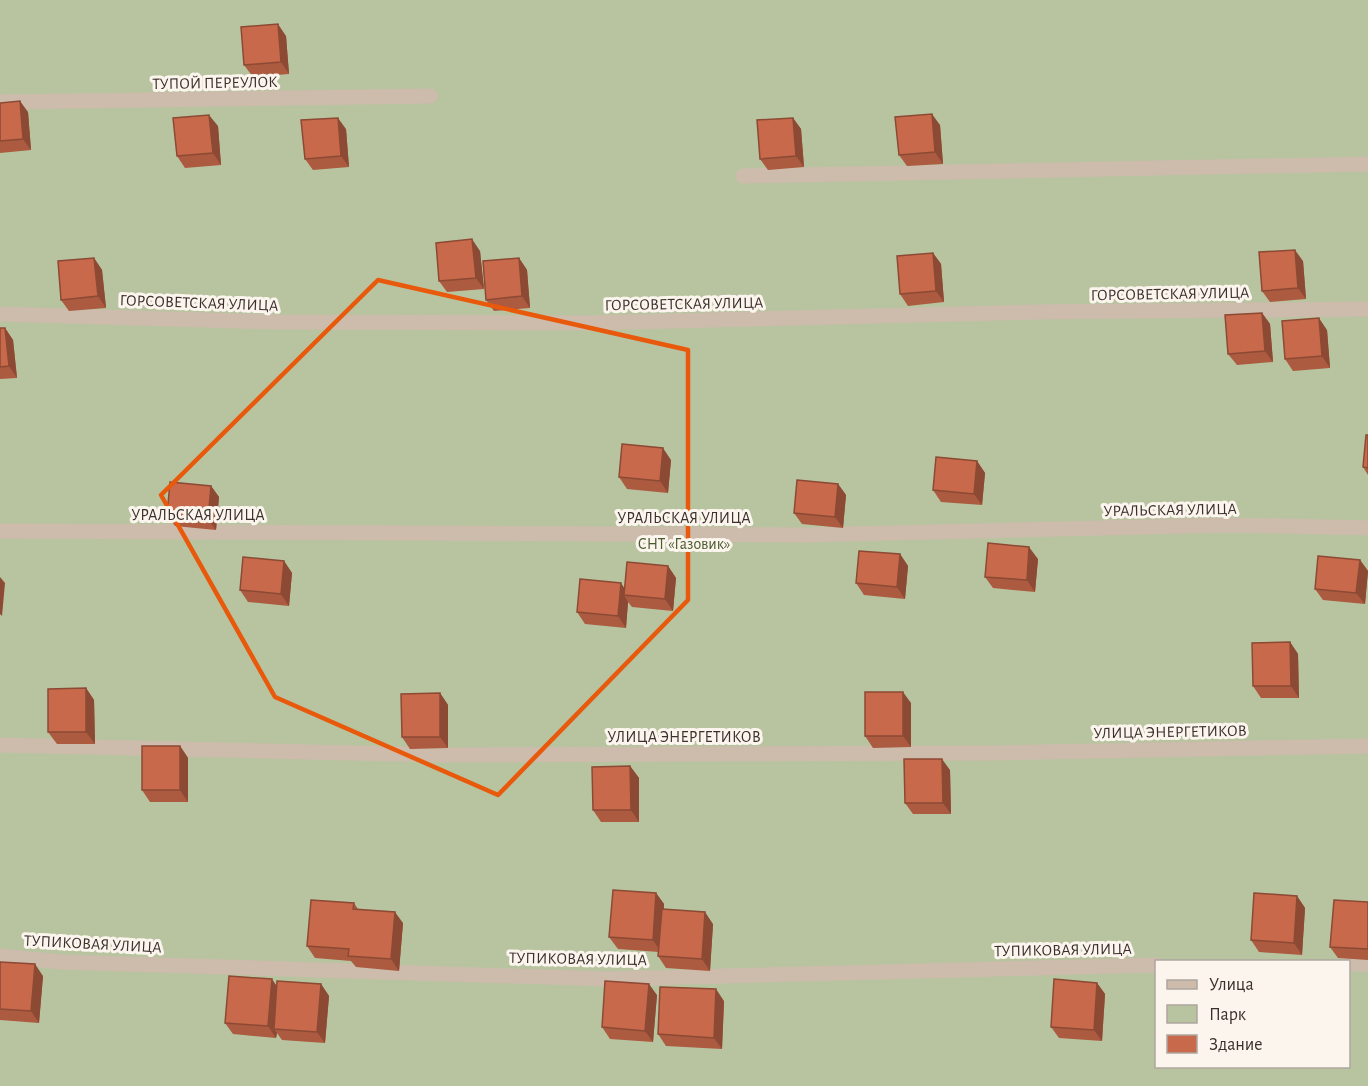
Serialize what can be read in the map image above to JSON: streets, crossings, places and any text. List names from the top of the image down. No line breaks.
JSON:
{"streets":{"lane":["ТУПОЙ ПЕРЕУЛОК","ГОРСОВЕТСКАЯ УЛИЦА","УРАЛЬСКАЯ УЛИЦА","УЛИЦА ЭНЕРГЕТИКОВ","ТУПИКОВАЯ УЛИЦА"]},"parks":["СНТ «Газовик»"],"legend":["Улица","Парк","Здание"]}
